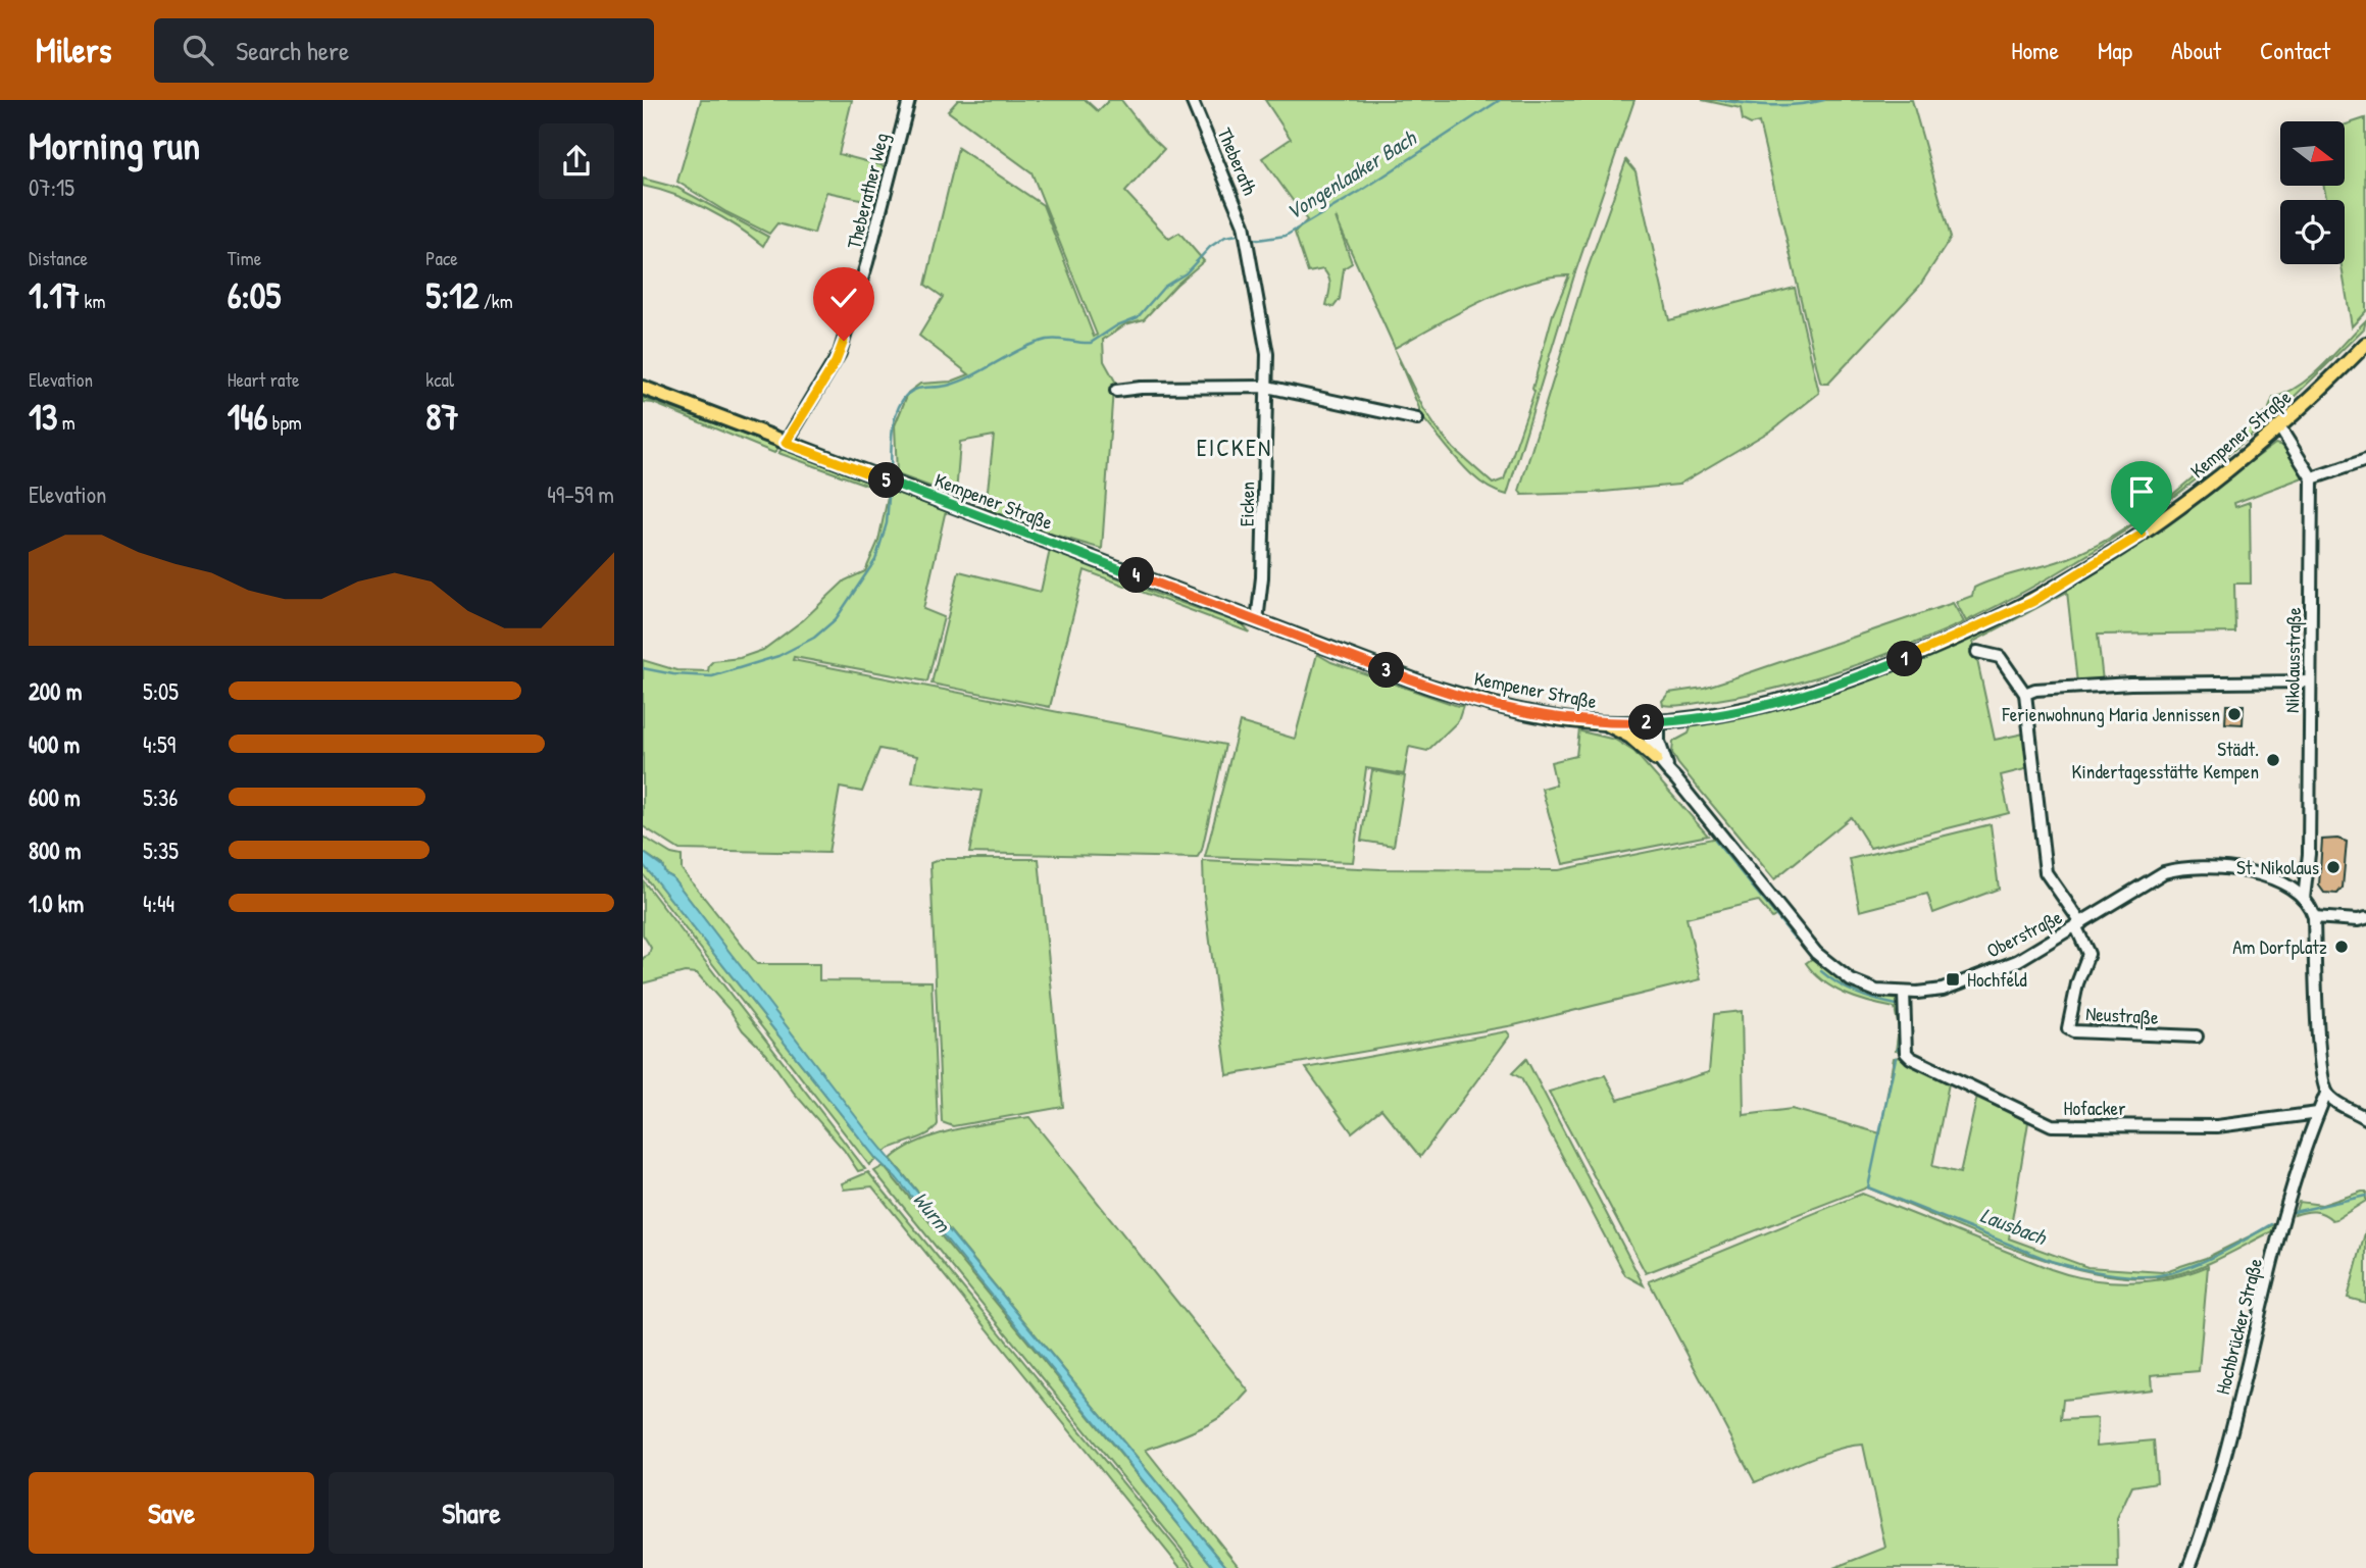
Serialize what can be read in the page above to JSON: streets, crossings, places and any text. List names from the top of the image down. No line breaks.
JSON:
{"streets":{"main road":["Kempener Straße"],"street":["Theberath","Theberather Weg","Eicken","Nikolausstraße","Oberstraße","Neustraße","Hofacker","Hochbrücker Straße"]},"crossings":[["Theberath","Eicken"],["Theberather Weg","Kempener Straße"],["Kempener Straße","Eicken"],["Nikolausstraße","Oberstraße"],["Oberstraße","Neustraße"],["Oberstraße","Hofacker"],["Hofacker","Hochbrücker Straße"]],"districts":["EICKEN"],"water":["Vongenlaaker Bach","Wurm","Lausbach"],"places":{"other":["Ferienwohnung Maria Jennissen","Städt. Kindertagesstätte Kempen","St. Nikolaus","Am Dorfplatz"],"transit":["Hochfeld"]},"north":"right","page":{"header":"Milers","search":"Search here","nav":["Home","Map","About","Contact"],"heading":["Morning run","07:15"],"stats":[["Distance","1.17 km"],["Time","6:05"],["Pace","5:12 /km"],["Elevation","13 m"],["Heart rate","146 bpm"],["kcal","87"]],"pins":["5","4","1","3","2"],"chart":["Elevation","49–59 m"],"list":[{"name":"200 m","note":"5:05"},{"name":"400 m","note":"4:59"},{"name":"600 m","note":"5:36"},{"name":"800 m","note":"5:35"},{"name":"1.0 km","note":"4:44"}],"buttons":["Save","Share"]}}
